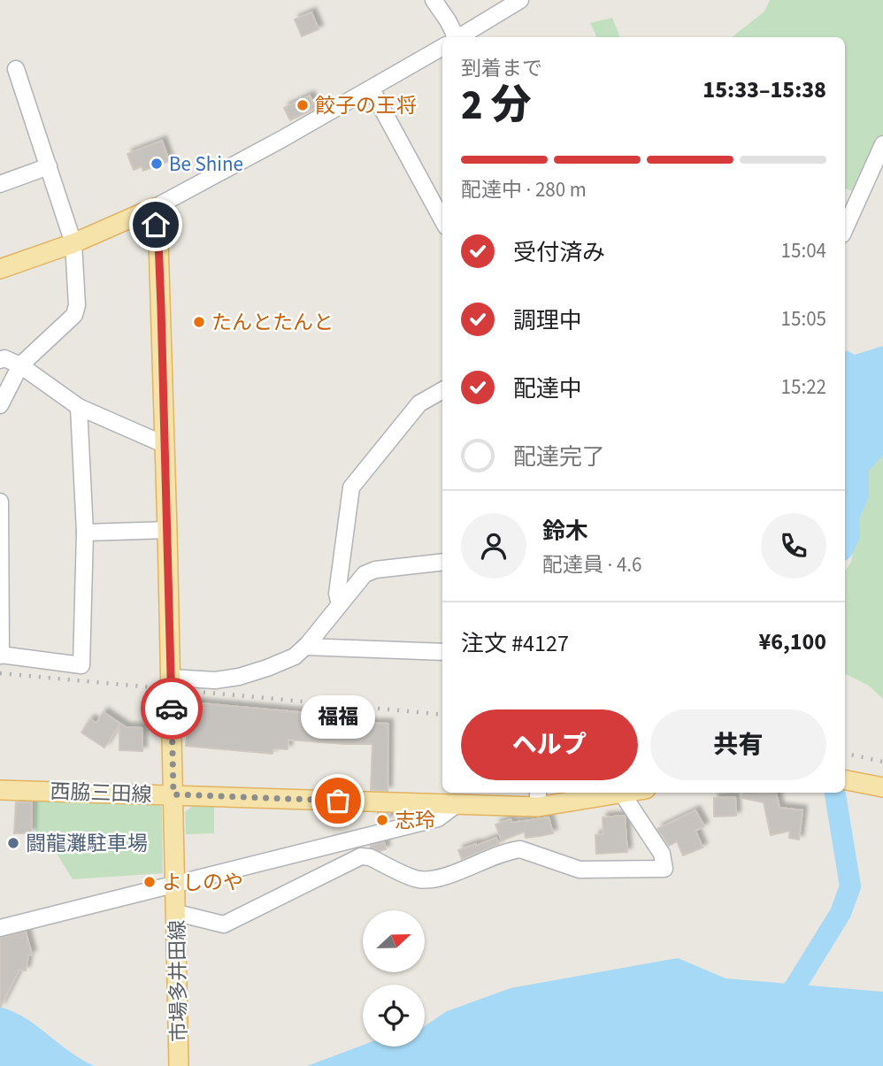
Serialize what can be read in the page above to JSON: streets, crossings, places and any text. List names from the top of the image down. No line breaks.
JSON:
{"streets":{"main road":["西脇三田線","市場多井田線"]},"crossings":[["西脇三田線","市場多井田線"]],"places":["餃子の王将","Be Shine","たんとたんと","福福","志玲","闘龍灘駐車場","よしのや"],"north":"right","page":{"heading":["2 分","到着まで","15:33–15:38"],"panel":["鈴木","配達員 · 4.6","注文 #4127","¥6,100"],"bar":"配達中 · 280 m","list":[["受付済み","15:04"],["調理中","15:05"],["配達中","15:22"],"配達完了"],"bubble":"福福","buttons":["ヘルプ","共有"]}}
